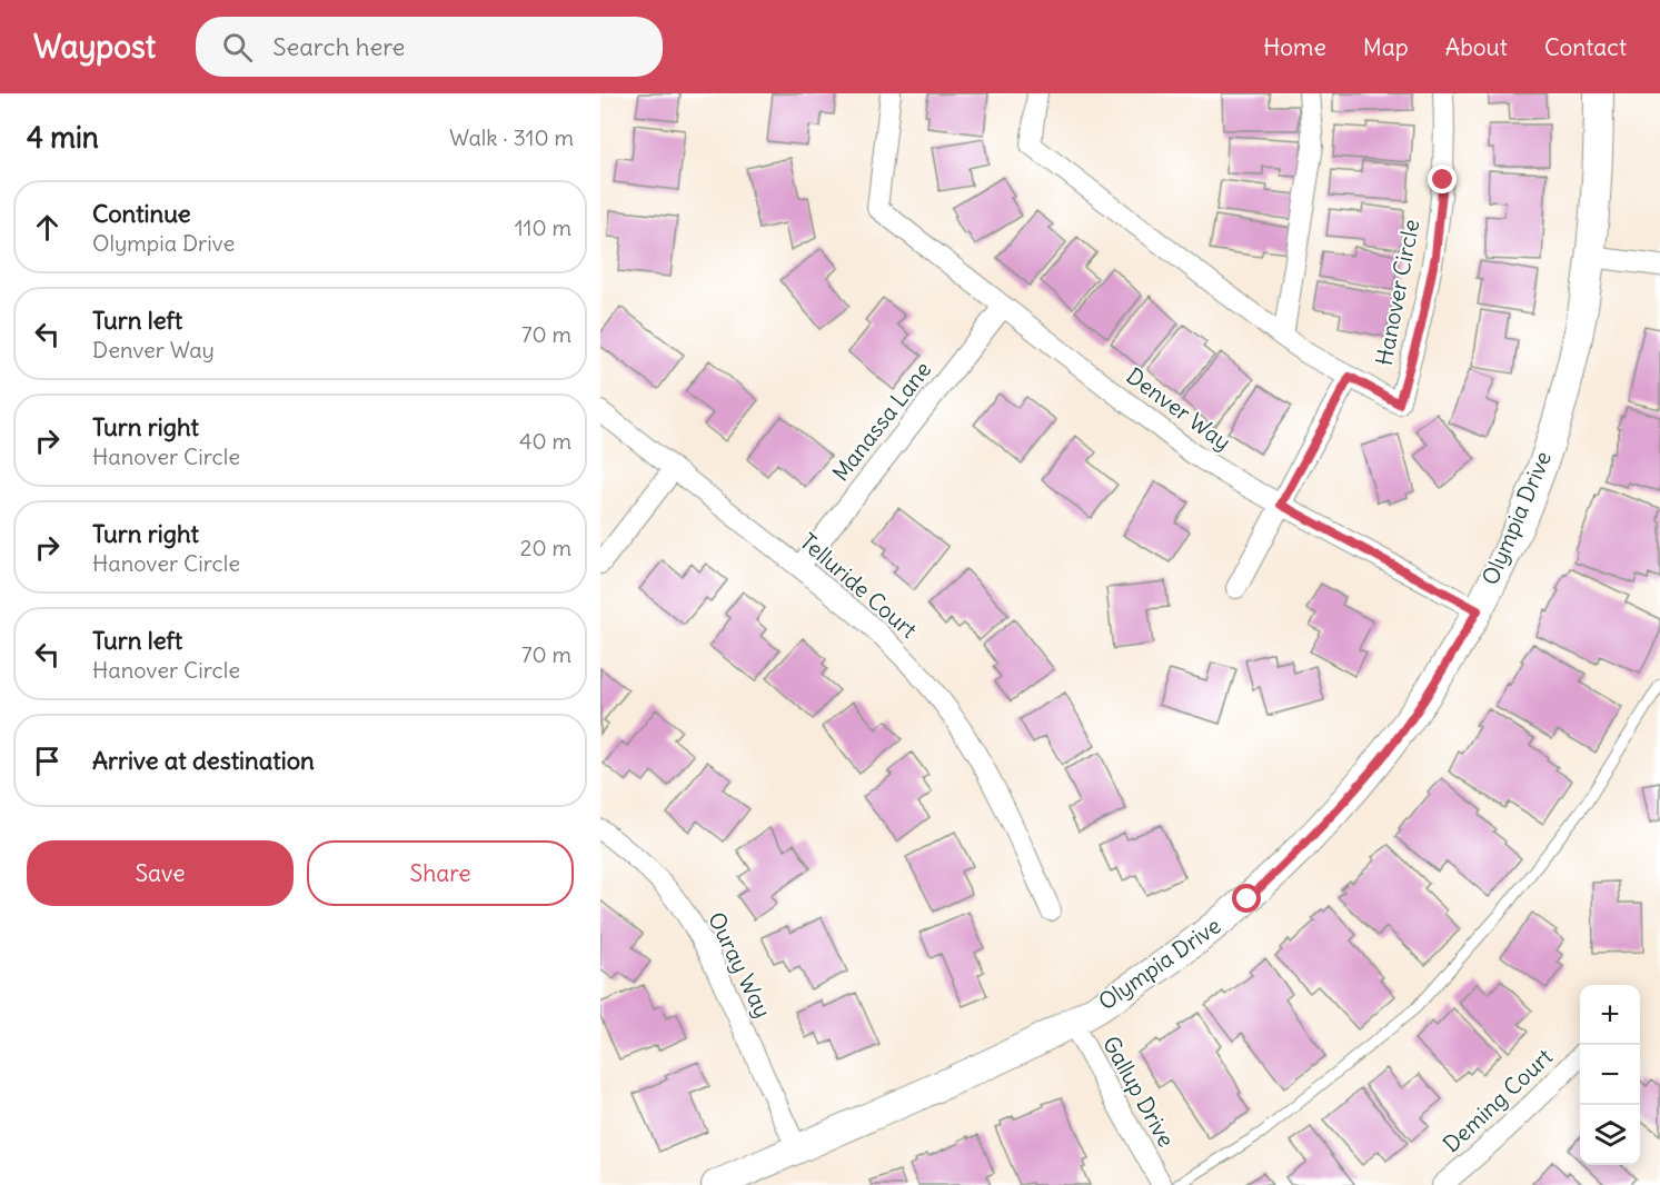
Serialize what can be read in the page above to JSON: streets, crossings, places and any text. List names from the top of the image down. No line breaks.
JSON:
{"streets":{"street":["Hanover Circle","Denver Way","Manassa Lane","Olympia Drive","Telluride Court","Ouray Way","Gallup Drive","Deming Court"]},"crossings":[["Hanover Circle","Denver Way"],["Denver Way","Manassa Lane"],["Denver Way","Olympia Drive"],["Manassa Lane","Telluride Court"],["Olympia Drive","Ouray Way"],["Olympia Drive","Gallup Drive"]],"page":{"header":"Waypost","search":"Search here","nav":["Home","Map","About","Contact"],"heading":["4 min","Walk · 310 m"],"list":[["Continue","Olympia Drive","110 m"],["Turn left","Denver Way","70 m"],["Turn right","Hanover Circle","40 m"],["Turn right","Hanover Circle","20 m"],["Turn left","Hanover Circle","70 m"],"Arrive at destination"],"buttons":["Save","Share"],"map_buttons":["+","−"]}}
